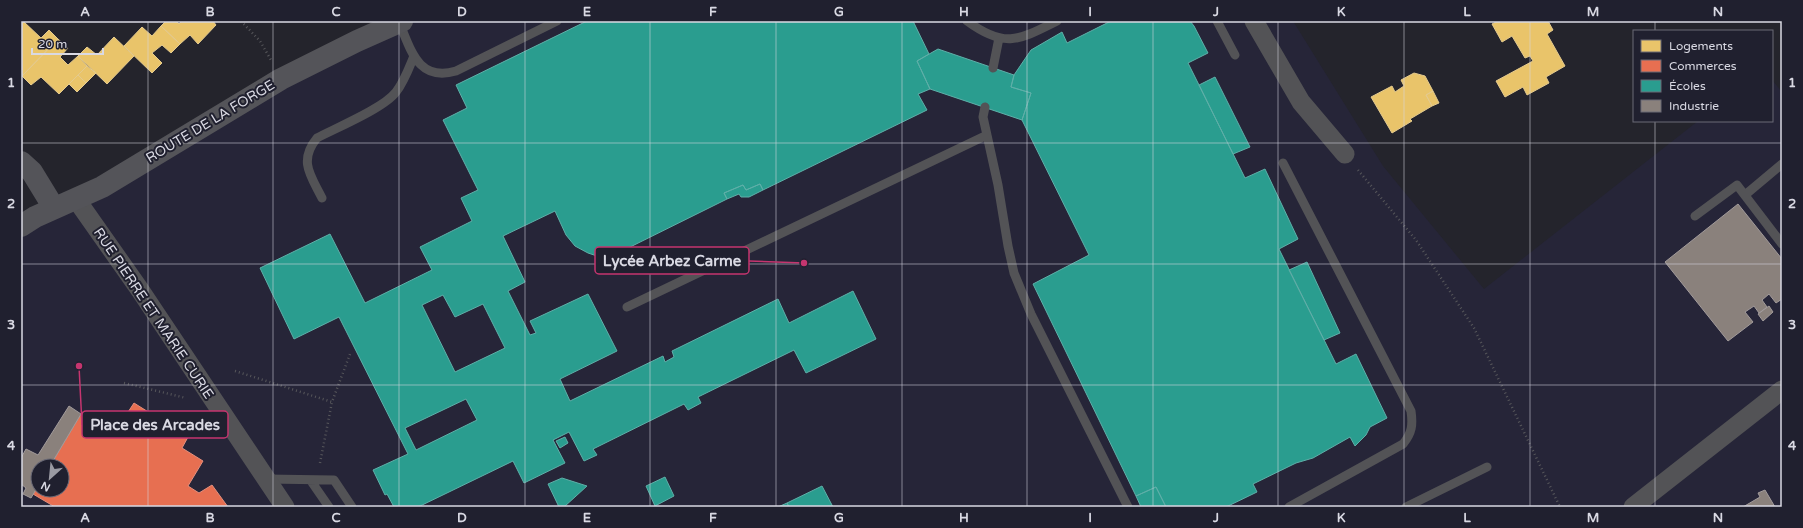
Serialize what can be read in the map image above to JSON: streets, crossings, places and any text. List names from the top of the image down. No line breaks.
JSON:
{"streets":{"main road":["ROUTE DE LA FORGE"],"street":["RUE PIERRE ET MARIE CURIE"]},"crossings":[["ROUTE DE LA FORGE","RUE PIERRE ET MARIE CURIE"]],"places":["Lycée Arbez Carme","Place des Arcades"],"legend":["Logements","Commerces","Écoles","Industrie"],"scale_bar":"20 m","north":"bottom left","grid":{"columns":["A","B","C","D","E","F","G","H","I","J","K","L","M","N"],"rows":["1","2","3","4"]}}
